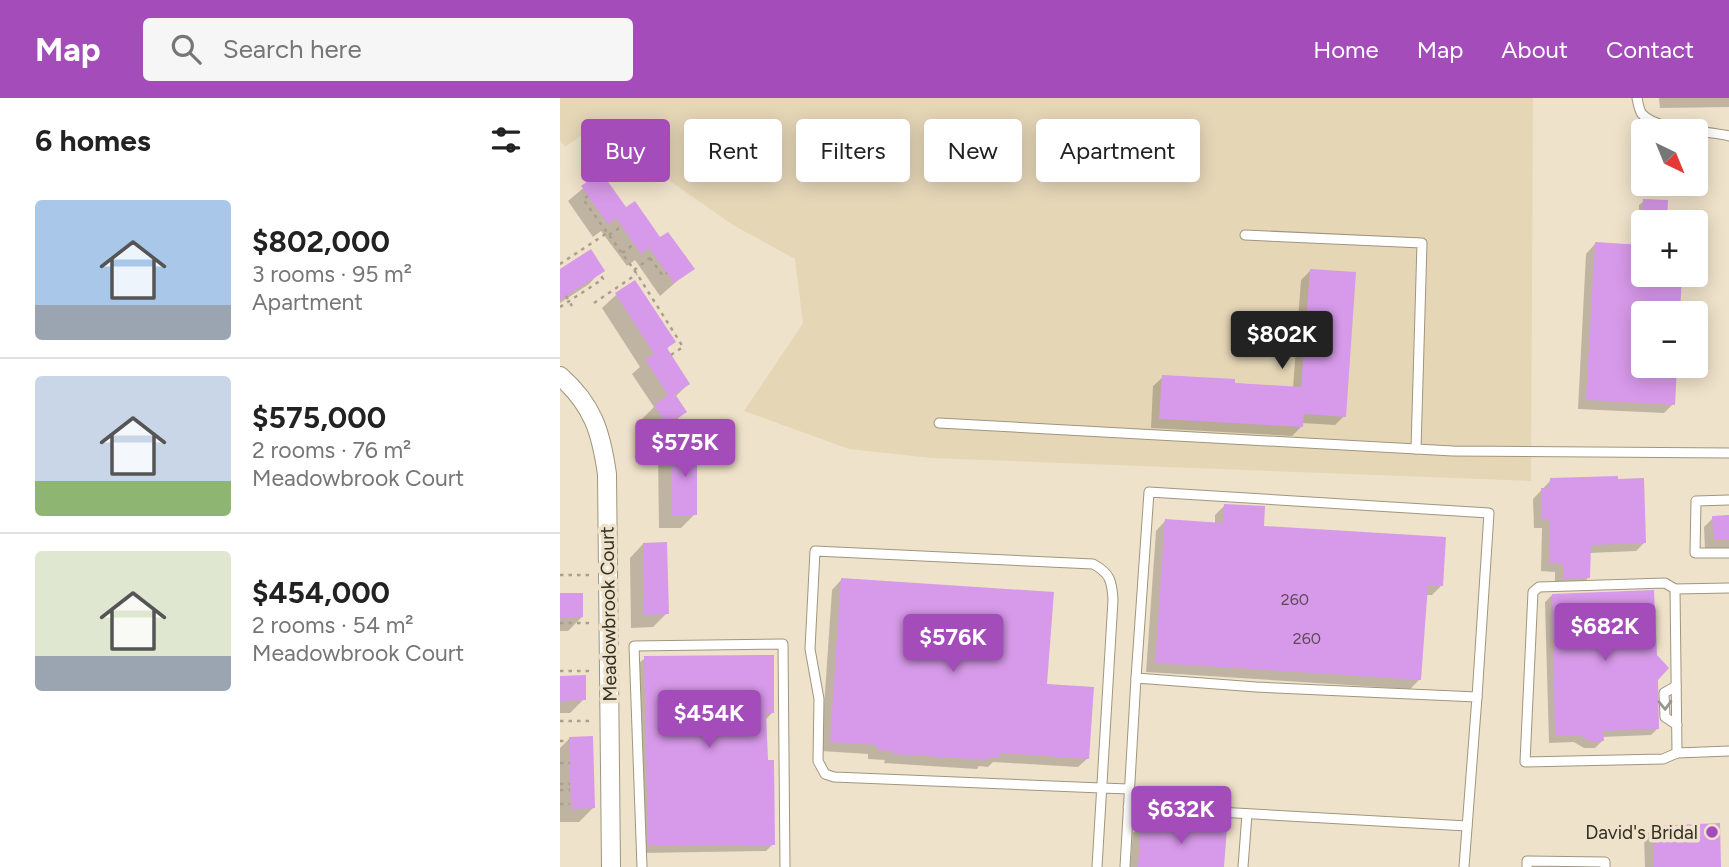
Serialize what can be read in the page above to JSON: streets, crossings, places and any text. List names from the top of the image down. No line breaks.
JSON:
{"streets":{"street":["Meadowbrook Court"]},"places":["David's Bridal"],"house_numbers":["260","260"],"north":"bottom right","page":{"header":"Map","search":"Search here","nav":["Home","Map","About","Contact"],"heading":"6 homes","map_buttons":["+","−"],"chip":["Buy","Rent","Filters","New","Apartment"],"list":[{"name":"$802,000","note":"3 rooms · 95 m² · Apartment"},{"name":"$575,000","note":"2 rooms · 76 m² · Meadowbrook Court"},{"name":"$454,000","note":"2 rooms · 54 m² · Meadowbrook Court"}],"price":["$802K","$575K","$682K","$576K","$454K","$632K"]}}
